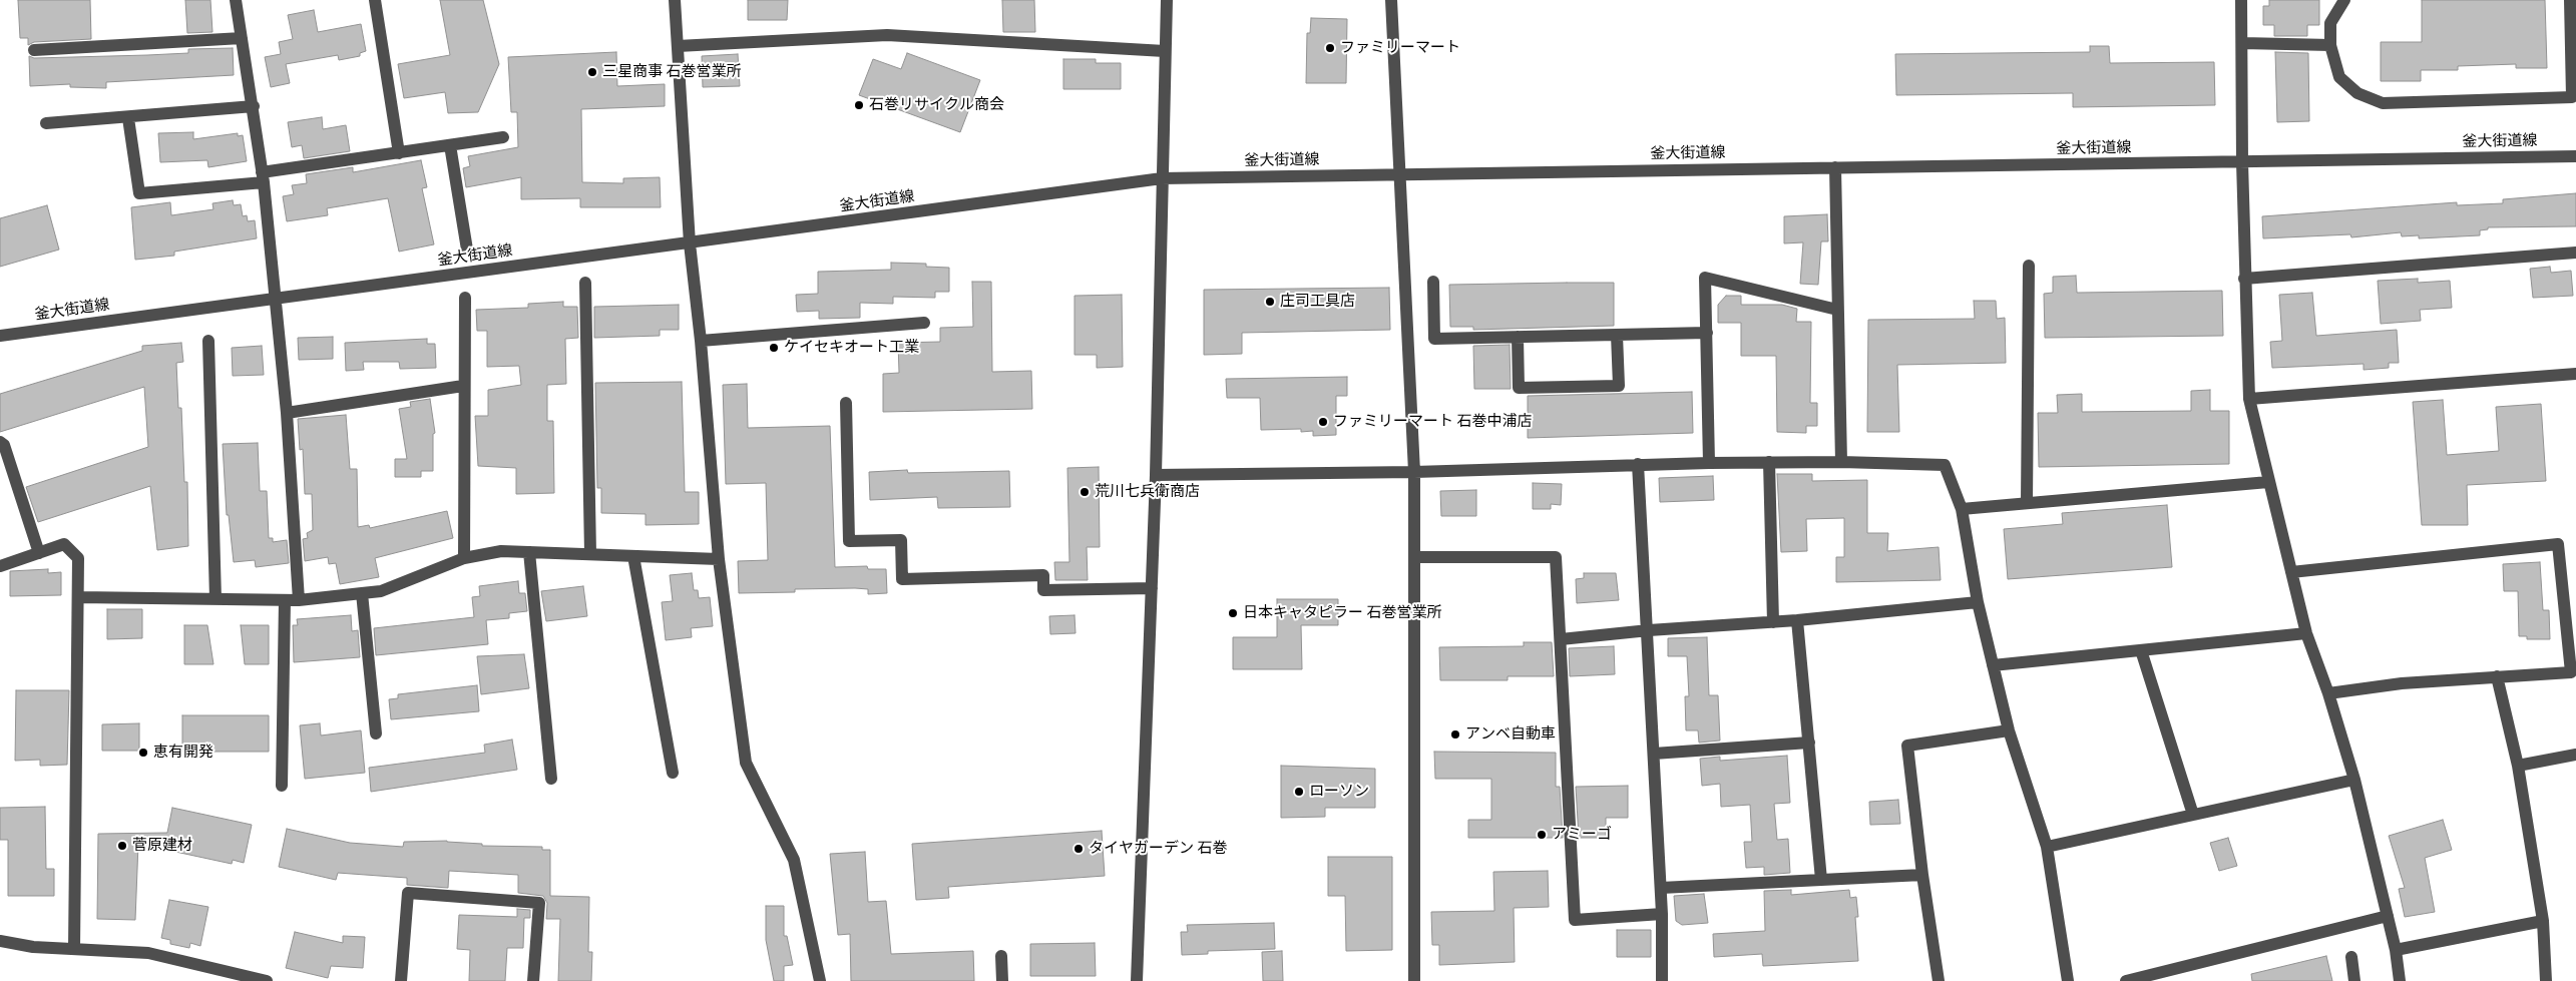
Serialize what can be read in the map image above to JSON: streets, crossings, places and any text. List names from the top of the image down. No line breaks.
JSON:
{"streets":{"street":["釜大街道線"]},"places":["ファミリーマート","三星商事 石巻営業所","石巻リサイクル商会","庄司工具店","ケイセキオート工業","ファミリーマート 石巻中浦店","荒川七兵衛商店","日本キャタピラー 石巻営業所","アンベ自動車","恵有開発","ローソン","アミーゴ","菅原建材","タイヤガーデン 石巻"]}
